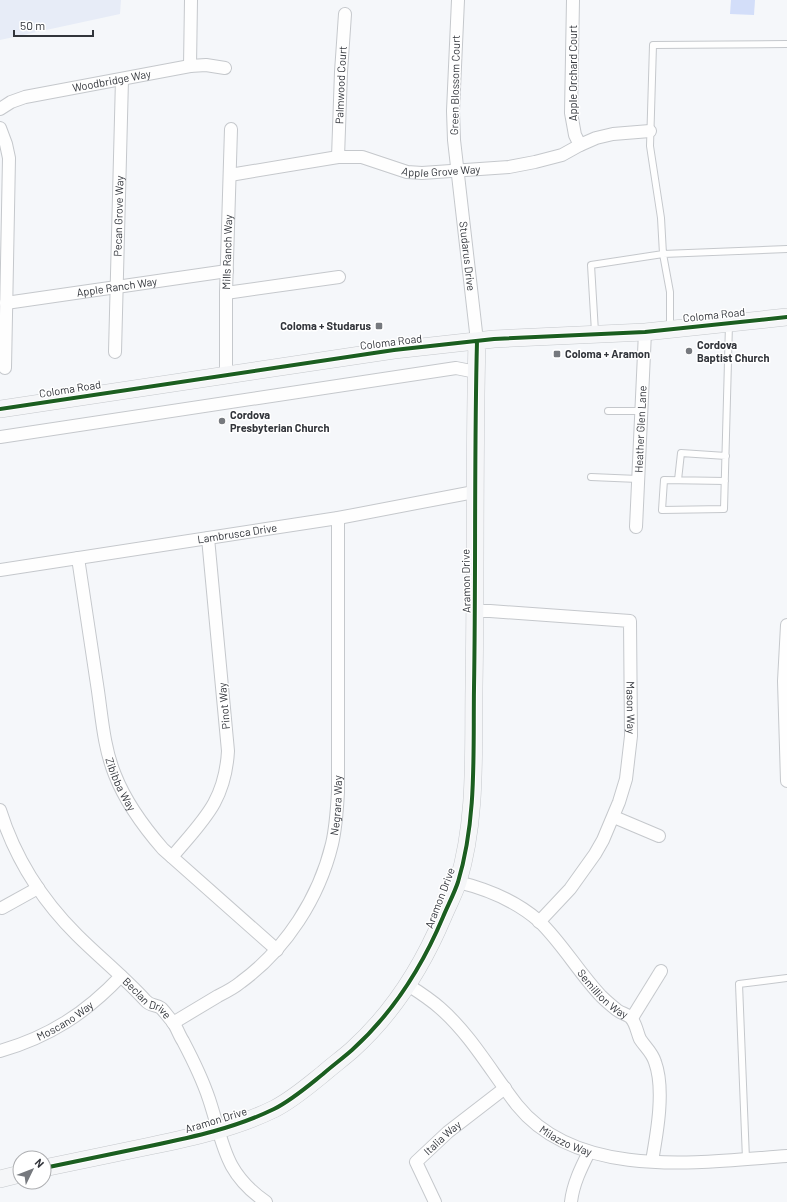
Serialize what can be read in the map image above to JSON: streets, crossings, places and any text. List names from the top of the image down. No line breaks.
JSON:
{"streets":{"street":["Apple Orchard Court","Woodbridge Way","Palmwood Court","Green Blossom Court","Apple Grove Way","Pecan Grove Way","Mills Ranch Way","Studarus Drive","Apple Ranch Way","Coloma Road","Heather Glen Lane","Lambrusca Drive","Aramon Drive","Pinot Way","Mason Way","Zibibba Way","Negrara Way","Semillion Way","Beclan Drive","Moscano Way","Italia Way","Milazzo Way"]},"crossings":[["Apple Orchard Court","Apple Grove Way"],["Woodbridge Way","Pecan Grove Way"],["Palmwood Court","Apple Grove Way"],["Green Blossom Court","Apple Grove Way"],["Green Blossom Court","Studarus Drive"],["Apple Grove Way","Mills Ranch Way"],["Apple Grove Way","Studarus Drive"],["Pecan Grove Way","Apple Ranch Way"],["Mills Ranch Way","Apple Ranch Way"],["Mills Ranch Way","Coloma Road"],["Studarus Drive","Coloma Road"],["Studarus Drive","Aramon Drive"],["Coloma Road","Heather Glen Lane"],["Coloma Road","Aramon Drive"],["Lambrusca Drive","Aramon Drive"],["Lambrusca Drive","Pinot Way"],["Lambrusca Drive","Zibibba Way"],["Lambrusca Drive","Negrara Way"],["Aramon Drive","Mason Way"],["Aramon Drive","Semillion Way"],["Aramon Drive","Beclan Drive"],["Aramon Drive","Milazzo Way"],["Pinot Way","Zibibba Way"],["Mason Way","Semillion Way"],["Zibibba Way","Negrara Way"],["Negrara Way","Beclan Drive"],["Semillion Way","Milazzo Way"],["Beclan Drive","Moscano Way"],["Italia Way","Milazzo Way"]],"places":{"transit":["Coloma + Studarus","Coloma + Aramon"],"other":["Cordova Baptist Church","Cordova Presbyterian Church"]},"scale_bar":"50 m","north":"top right"}
